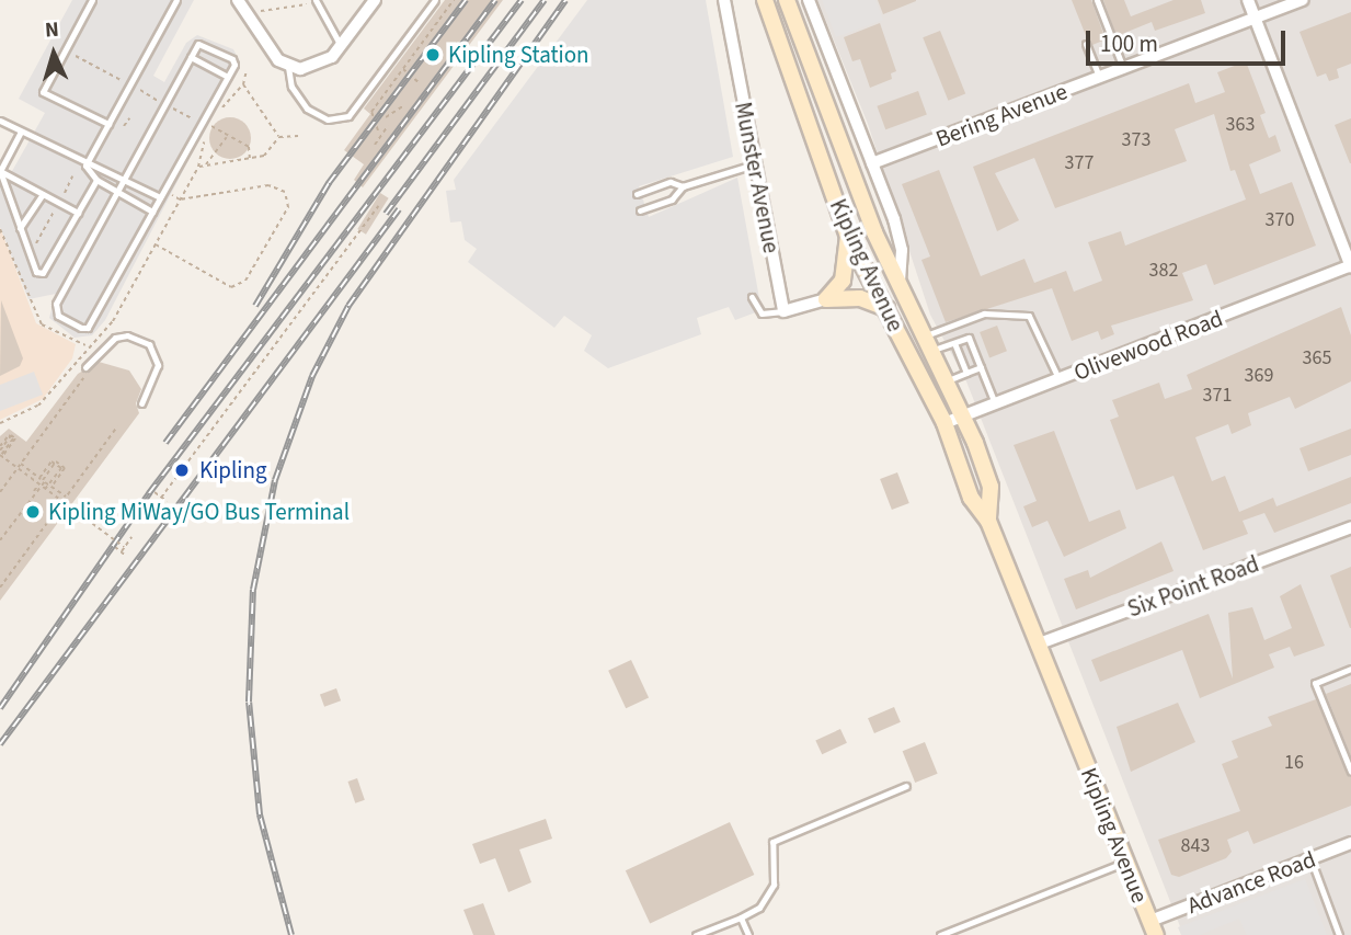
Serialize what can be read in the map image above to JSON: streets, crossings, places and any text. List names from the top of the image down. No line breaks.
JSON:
{"streets":{"main road":["Kipling Avenue"],"street":["Bering Avenue","Munster Avenue","Olivewood Road","Six Point Road","Advance Road"]},"crossings":[["Bering Avenue","Kipling Avenue"],["Kipling Avenue","Olivewood Road"],["Kipling Avenue","Six Point Road"],["Kipling Avenue","Advance Road"]],"places":["Kipling Station","Kipling","Kipling MiWay/GO Bus Terminal"],"house_numbers":["363","373","377","370","382","365","369","371","16","843"],"scale_bar":"100 m","north":"top"}
